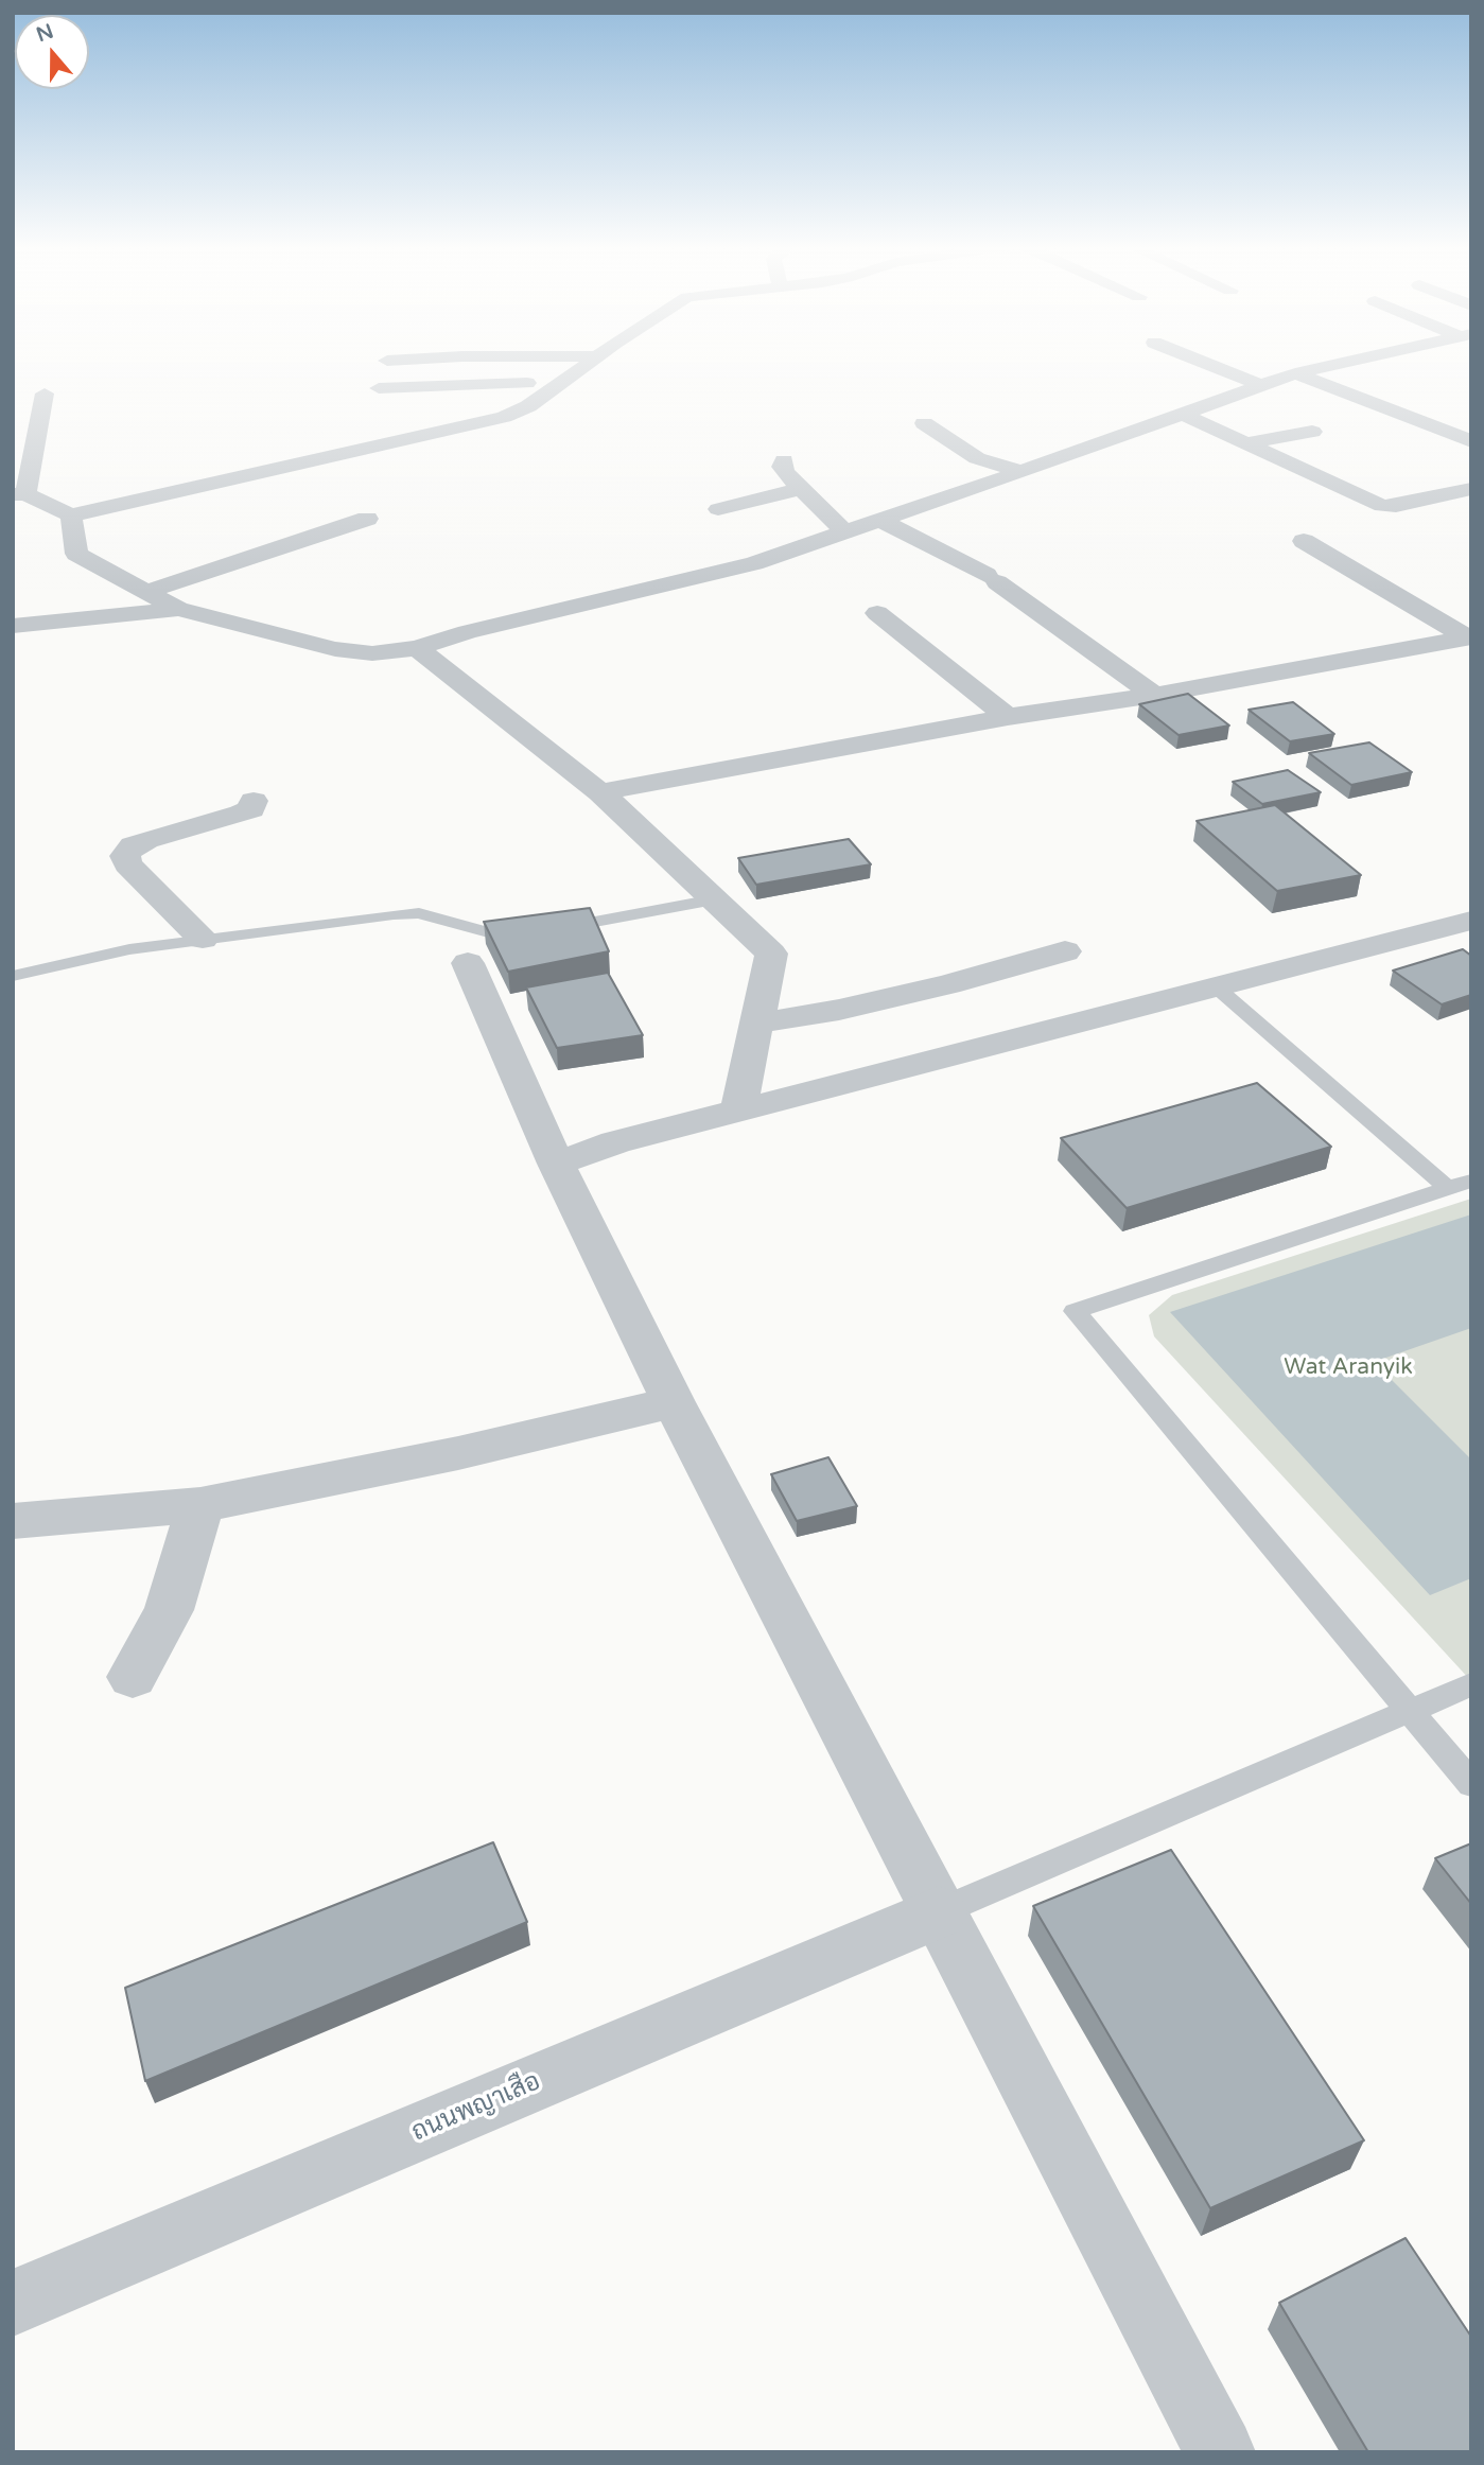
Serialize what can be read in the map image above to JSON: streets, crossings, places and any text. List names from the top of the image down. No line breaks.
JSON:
{"streets":{"street":["ถนนพญาเสือ"]},"parks":["Wat Aranyik"],"north":"top"}
